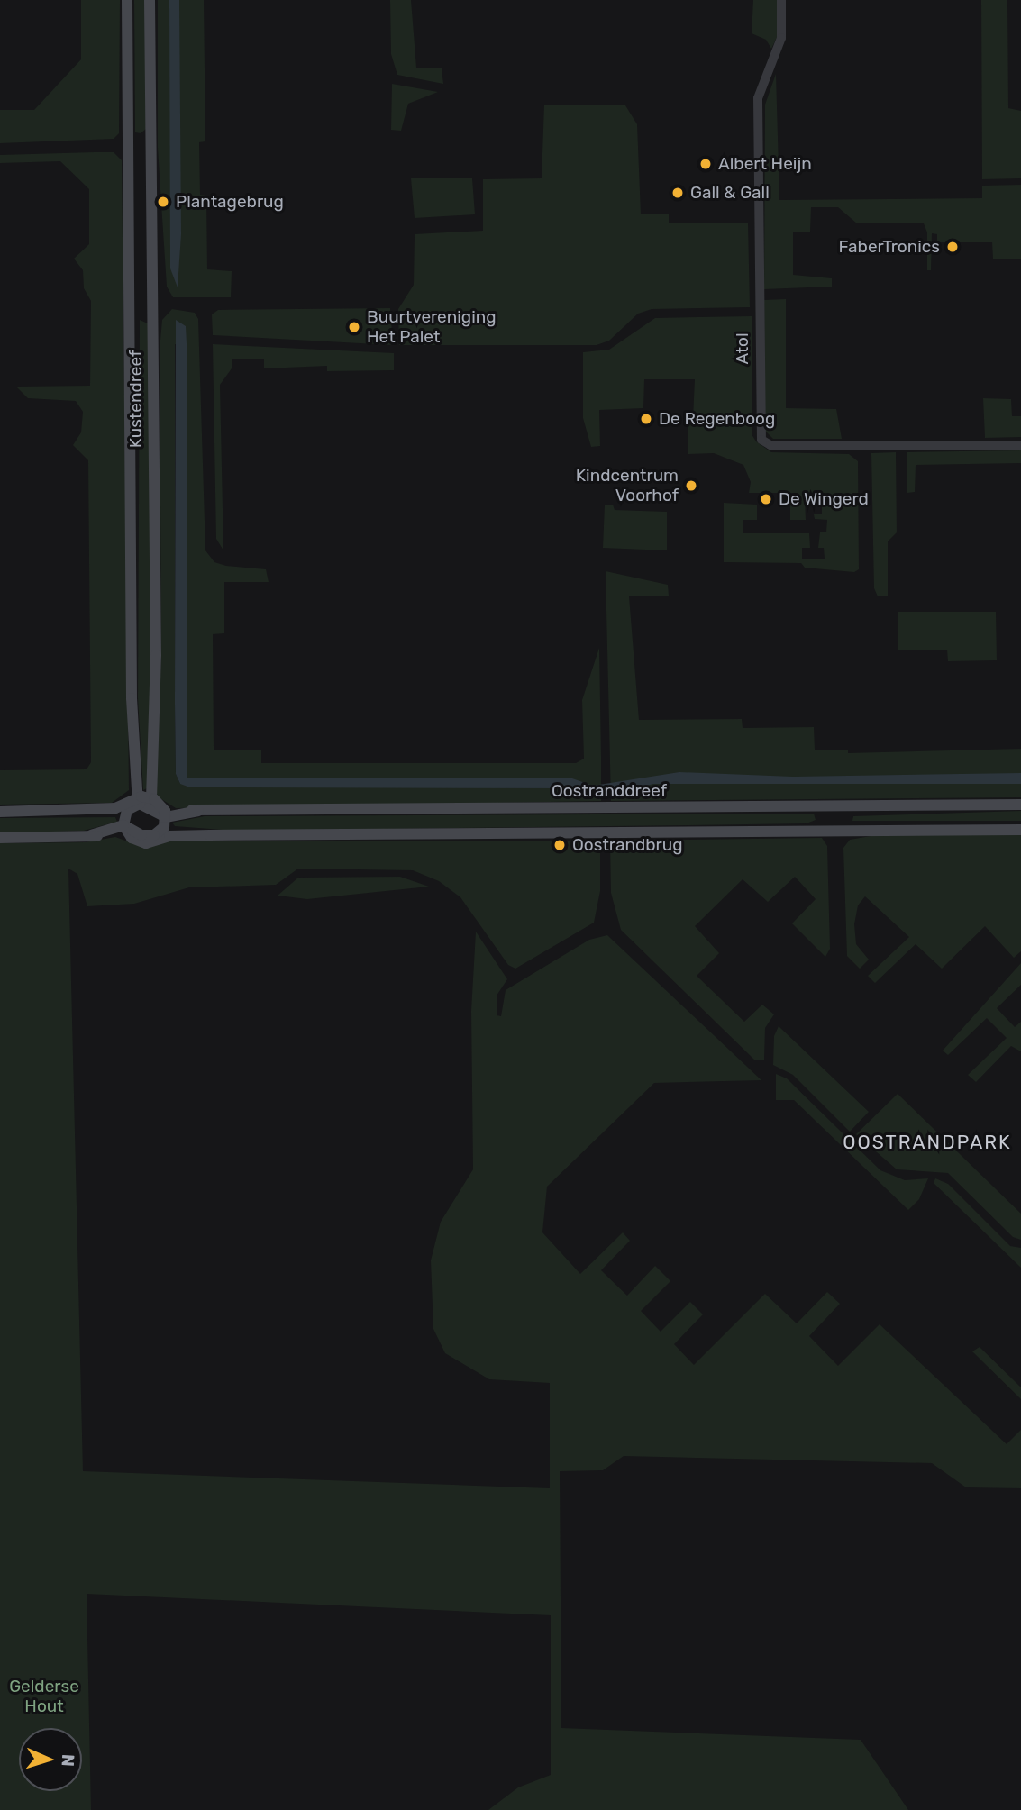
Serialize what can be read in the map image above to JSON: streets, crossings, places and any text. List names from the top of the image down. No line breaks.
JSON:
{"streets":{"main road":["Kustendreef","Oostranddreef"],"street":["Atol"]},"crossings":[["Kustendreef","Oostranddreef"]],"districts":["OOSTRANDPARK"],"parks":["Gelderse Hout"],"places":["Albert Heijn","Gall & Gall","Plantagebrug","FaberTronics","Buurtvereniging Het Palet","De Regenboog","Kindcentrum Voorhof","De Wingerd","Oostrandbrug"],"north":"right"}
